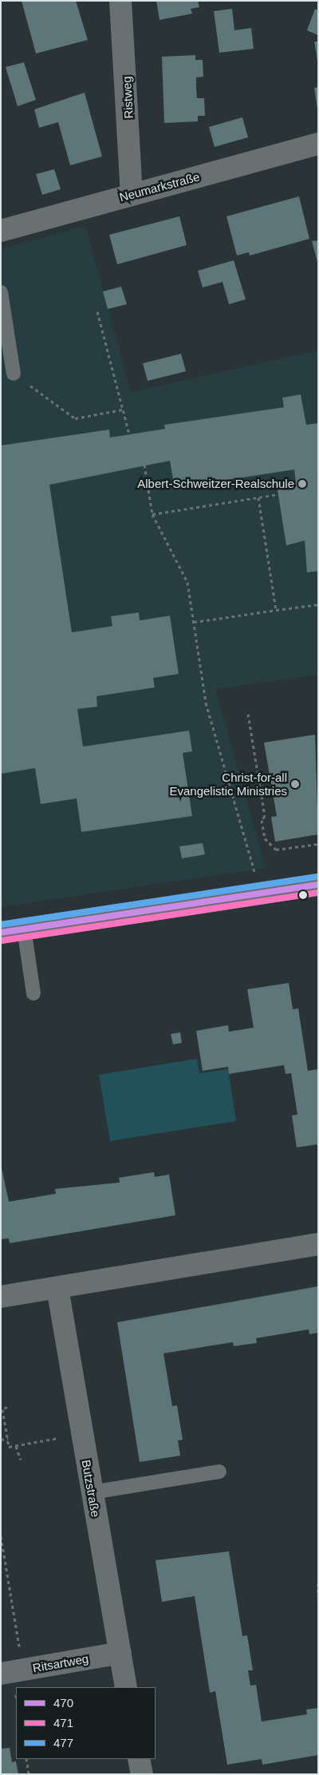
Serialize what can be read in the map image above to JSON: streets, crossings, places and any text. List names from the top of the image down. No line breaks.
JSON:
{"streets":{"street":["Ristweg","Neumarkstraße","Butzstraße","Ritsartweg"]},"crossings":[["Ristweg","Neumarkstraße"],["Butzstraße","Ritsartweg"]],"places":["Albert-Schweitzer-Realschule","Christ-for-all Evangelistic Ministries"],"lines":["transit line 477","transit line 470","transit line 471"],"legend":["470","471","477"]}
